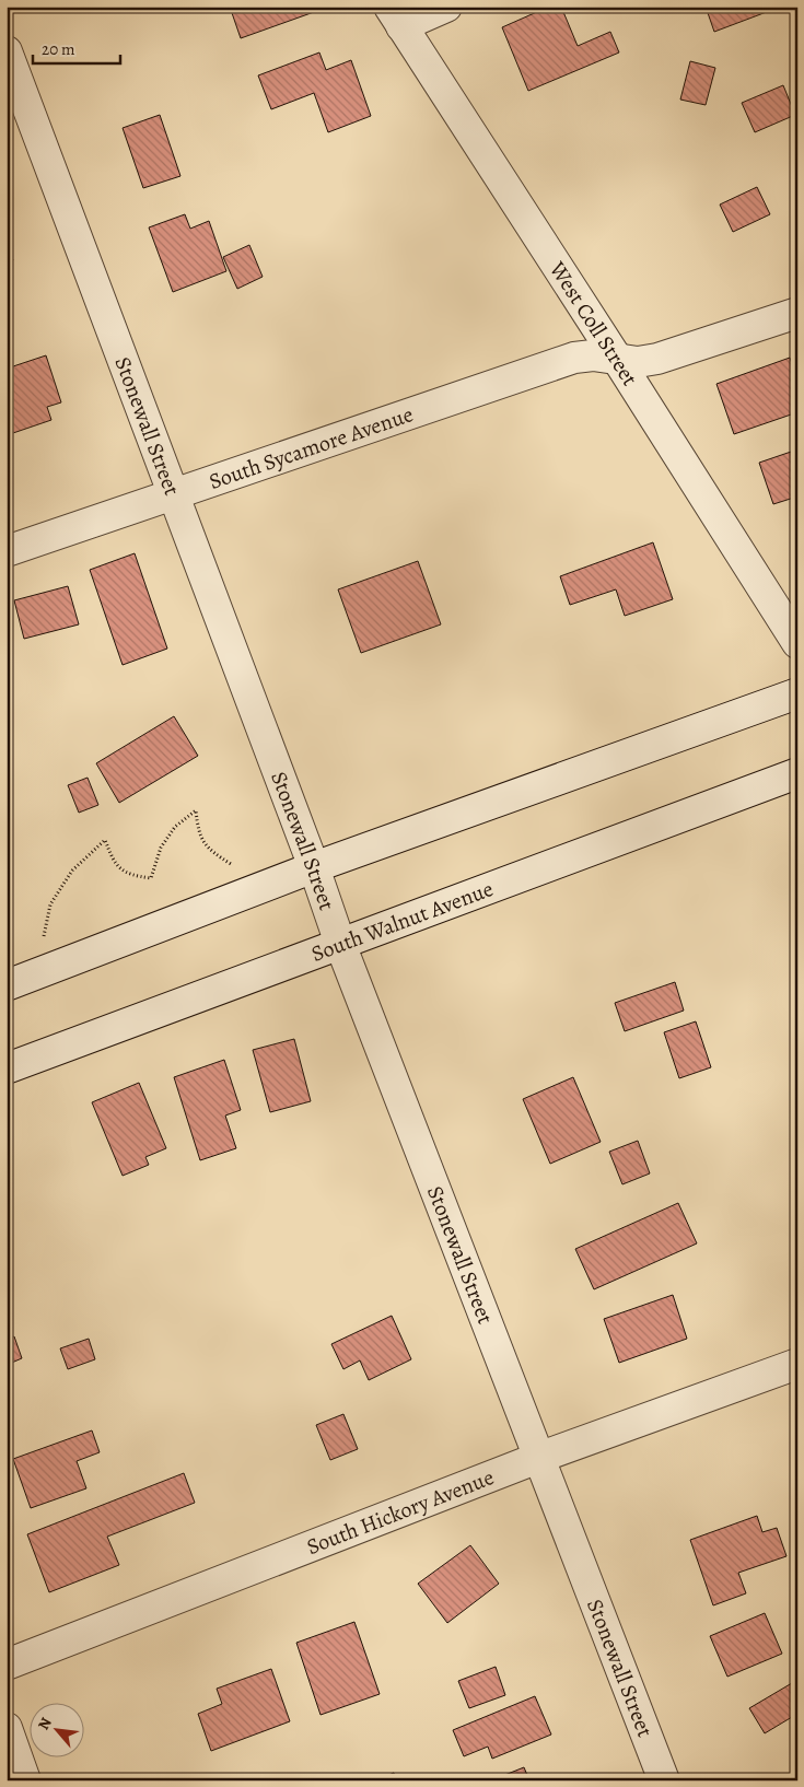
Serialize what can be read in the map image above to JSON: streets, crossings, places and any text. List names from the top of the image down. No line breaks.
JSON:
{"streets":{"street":["West Coll Street","Stonewall Street","South Sycamore Avenue","South Walnut Avenue","South Hickory Avenue"]},"crossings":[["West Coll Street","South Sycamore Avenue"],["Stonewall Street","South Sycamore Avenue"],["Stonewall Street","South Walnut Avenue"],["Stonewall Street","South Hickory Avenue"]],"scale_bar":"20 m","north":"top left"}
